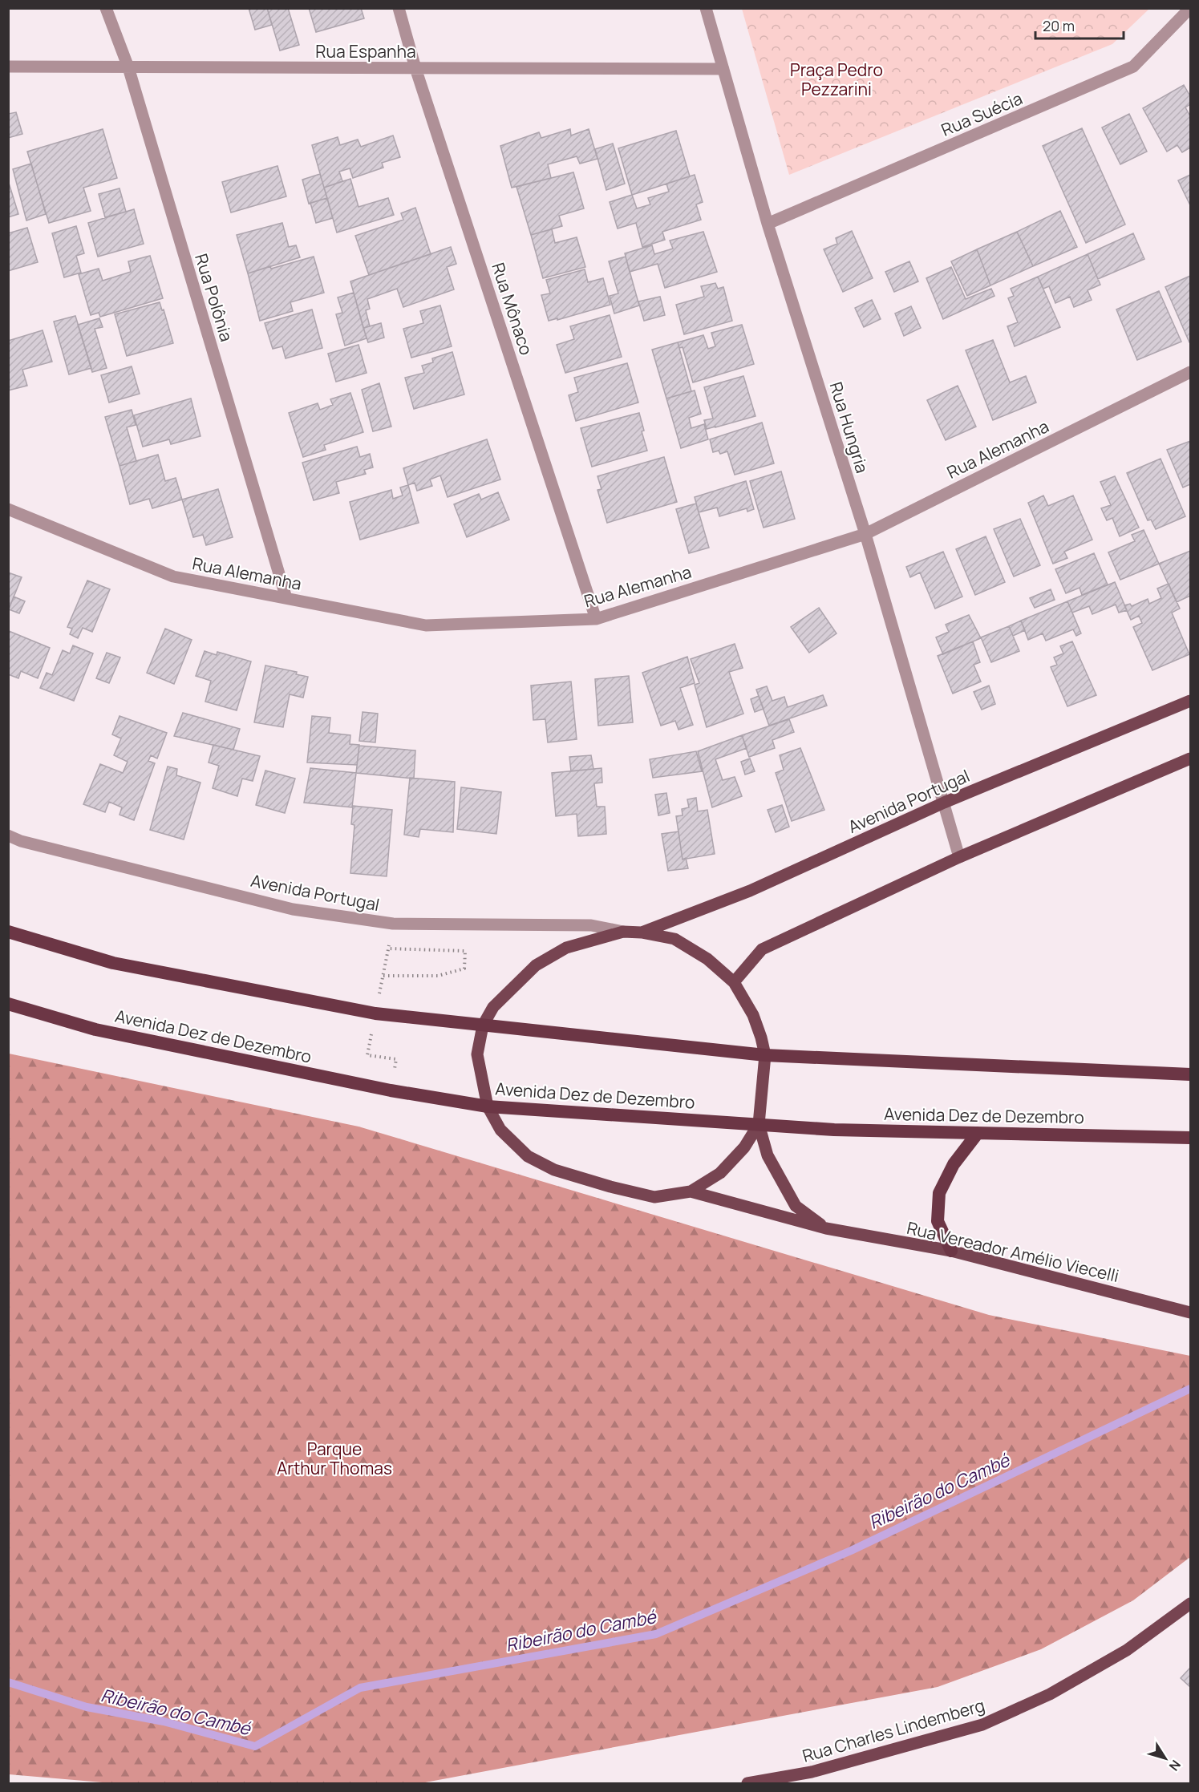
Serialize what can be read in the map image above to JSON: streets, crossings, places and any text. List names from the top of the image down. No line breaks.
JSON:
{"streets":{"highway":["Avenida Dez de Dezembro"],"main road":["Avenida Portugal","Rua Vereador Amélio Viecelli","Rua Charles Lindemberg"],"street":["Rua Espanha","Rua Suécia","Rua Polônia","Rua Mônaco","Rua Hungria","Rua Alemanha"]},"crossings":[["Rua Espanha","Rua Polônia"],["Rua Espanha","Rua Mônaco"],["Rua Espanha","Rua Hungria"],["Rua Suécia","Rua Hungria"],["Rua Polônia","Rua Alemanha"],["Rua Mônaco","Rua Alemanha"],["Rua Hungria","Rua Alemanha"],["Rua Hungria","Avenida Portugal"],["Avenida Dez de Dezembro","Rua Vereador Amélio Viecelli"]],"water":["Ribeirão do Cambé"],"parks":["Praça Pedro Pezzarini","Parque Arthur Thomas"],"scale_bar":"20 m","north":"bottom right"}
